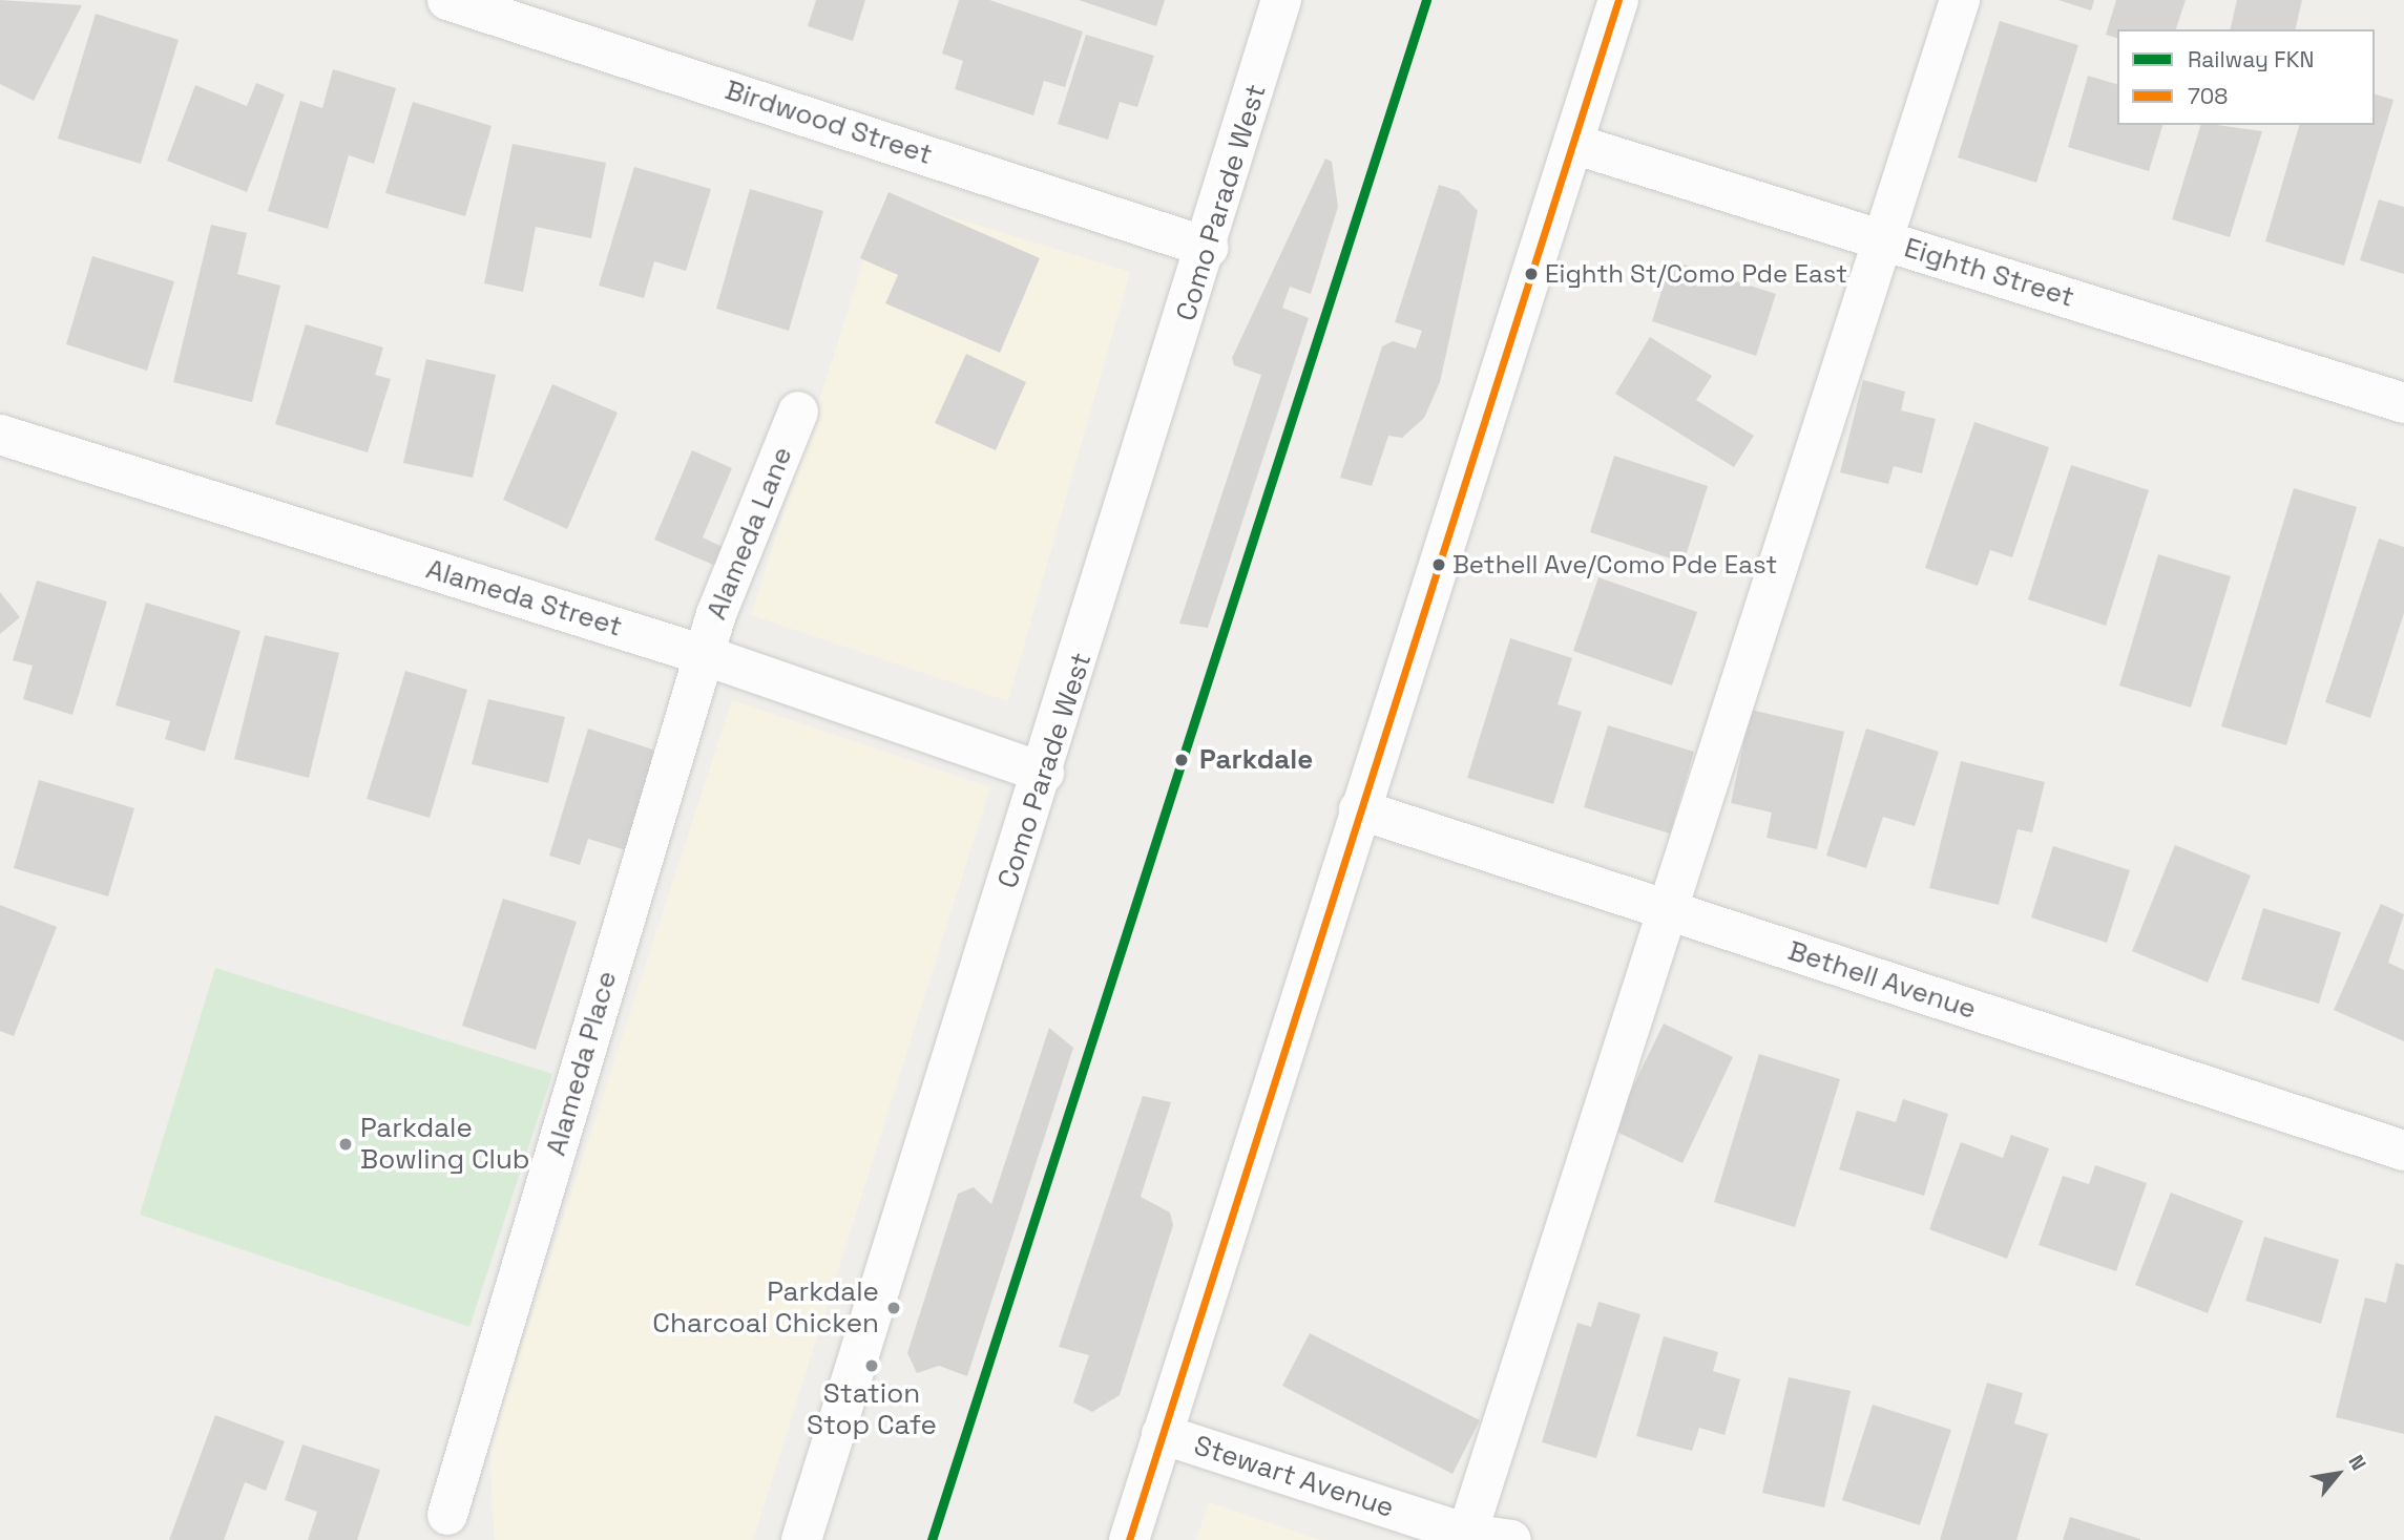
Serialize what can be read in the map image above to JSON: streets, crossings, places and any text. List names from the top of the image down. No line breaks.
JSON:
{"streets":{"street":["Birdwood Street","Como Parade West","Eighth Street","Alameda Lane","Alameda Street","Bethell Avenue","Alameda Place","Stewart Avenue"]},"crossings":[["Birdwood Street","Como Parade West"],["Como Parade West","Alameda Street"],["Alameda Lane","Alameda Street"],["Alameda Lane","Alameda Place"],["Alameda Street","Alameda Place"]],"places":["Eighth St/Como Pde East","Bethell Ave/Como Pde East","Parkdale","Parkdale Bowling Club","Parkdale Charcoal Chicken","Station Stop Cafe"],"lines":["rail line FKN","transit line 708"],"legend":["Railway FKN","708"],"north":"top right"}
